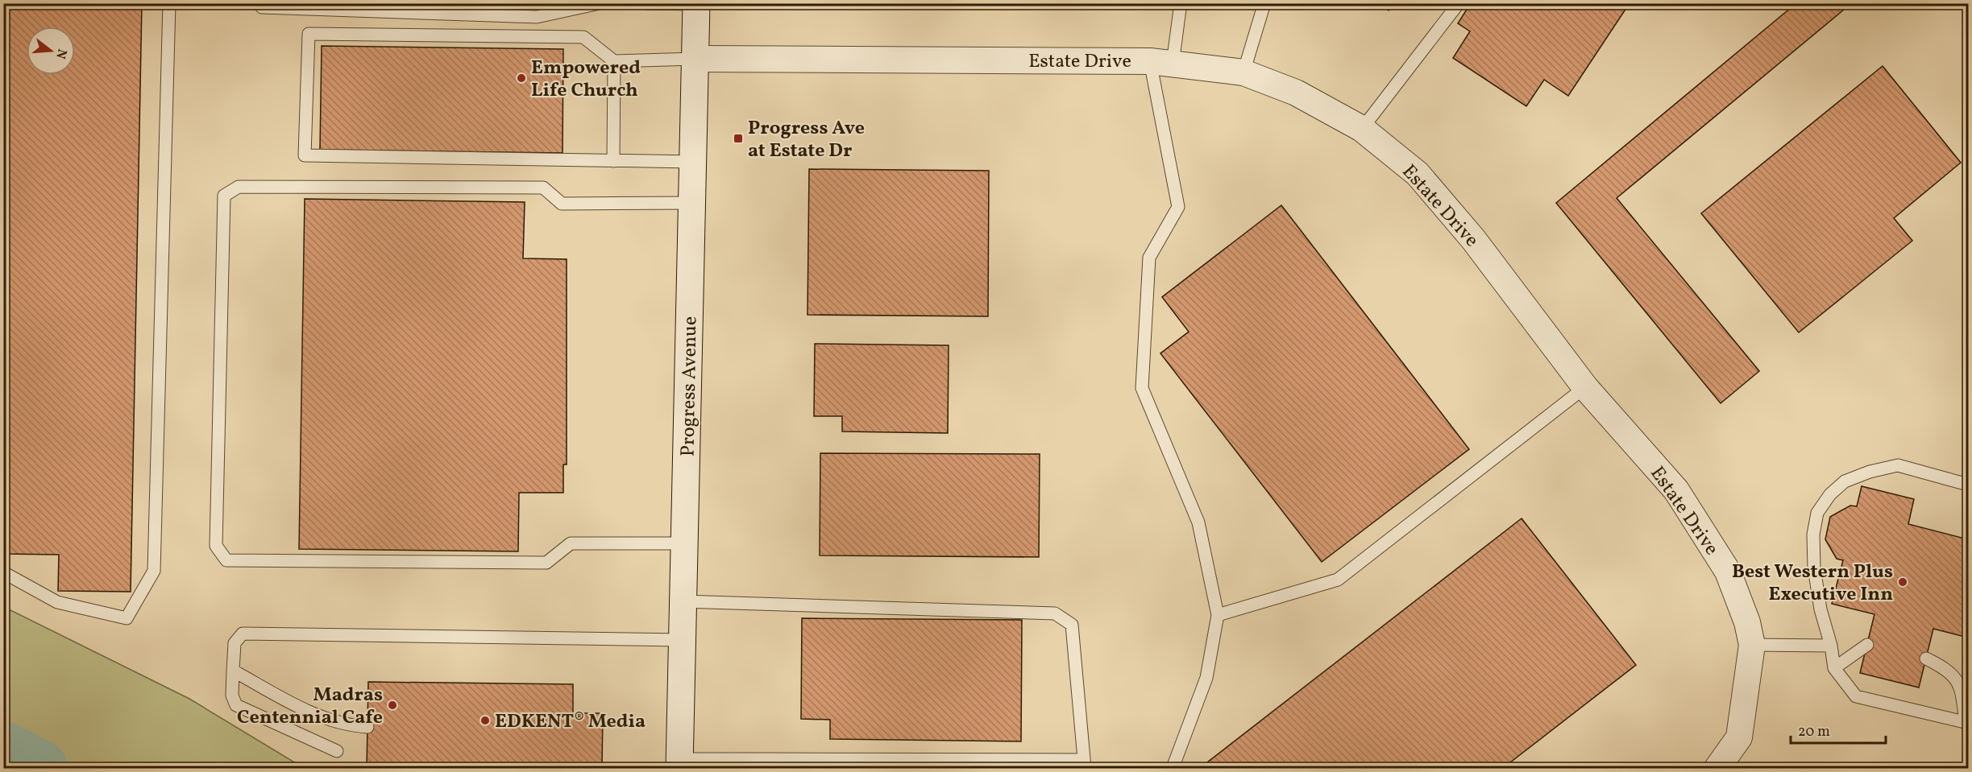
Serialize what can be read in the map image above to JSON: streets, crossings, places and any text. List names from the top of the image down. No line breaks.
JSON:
{"streets":{"main road":["Progress Avenue"],"street":["Estate Drive"]},"crossings":[["Estate Drive","Progress Avenue"]],"places":{"other":["Empowered Life Church","Best Western Plus Executive Inn","Madras Centennial Cafe","EDKENT® Media"],"transit":["Progress Ave at Estate Dr"]},"scale_bar":"20 m","north":"right"}
